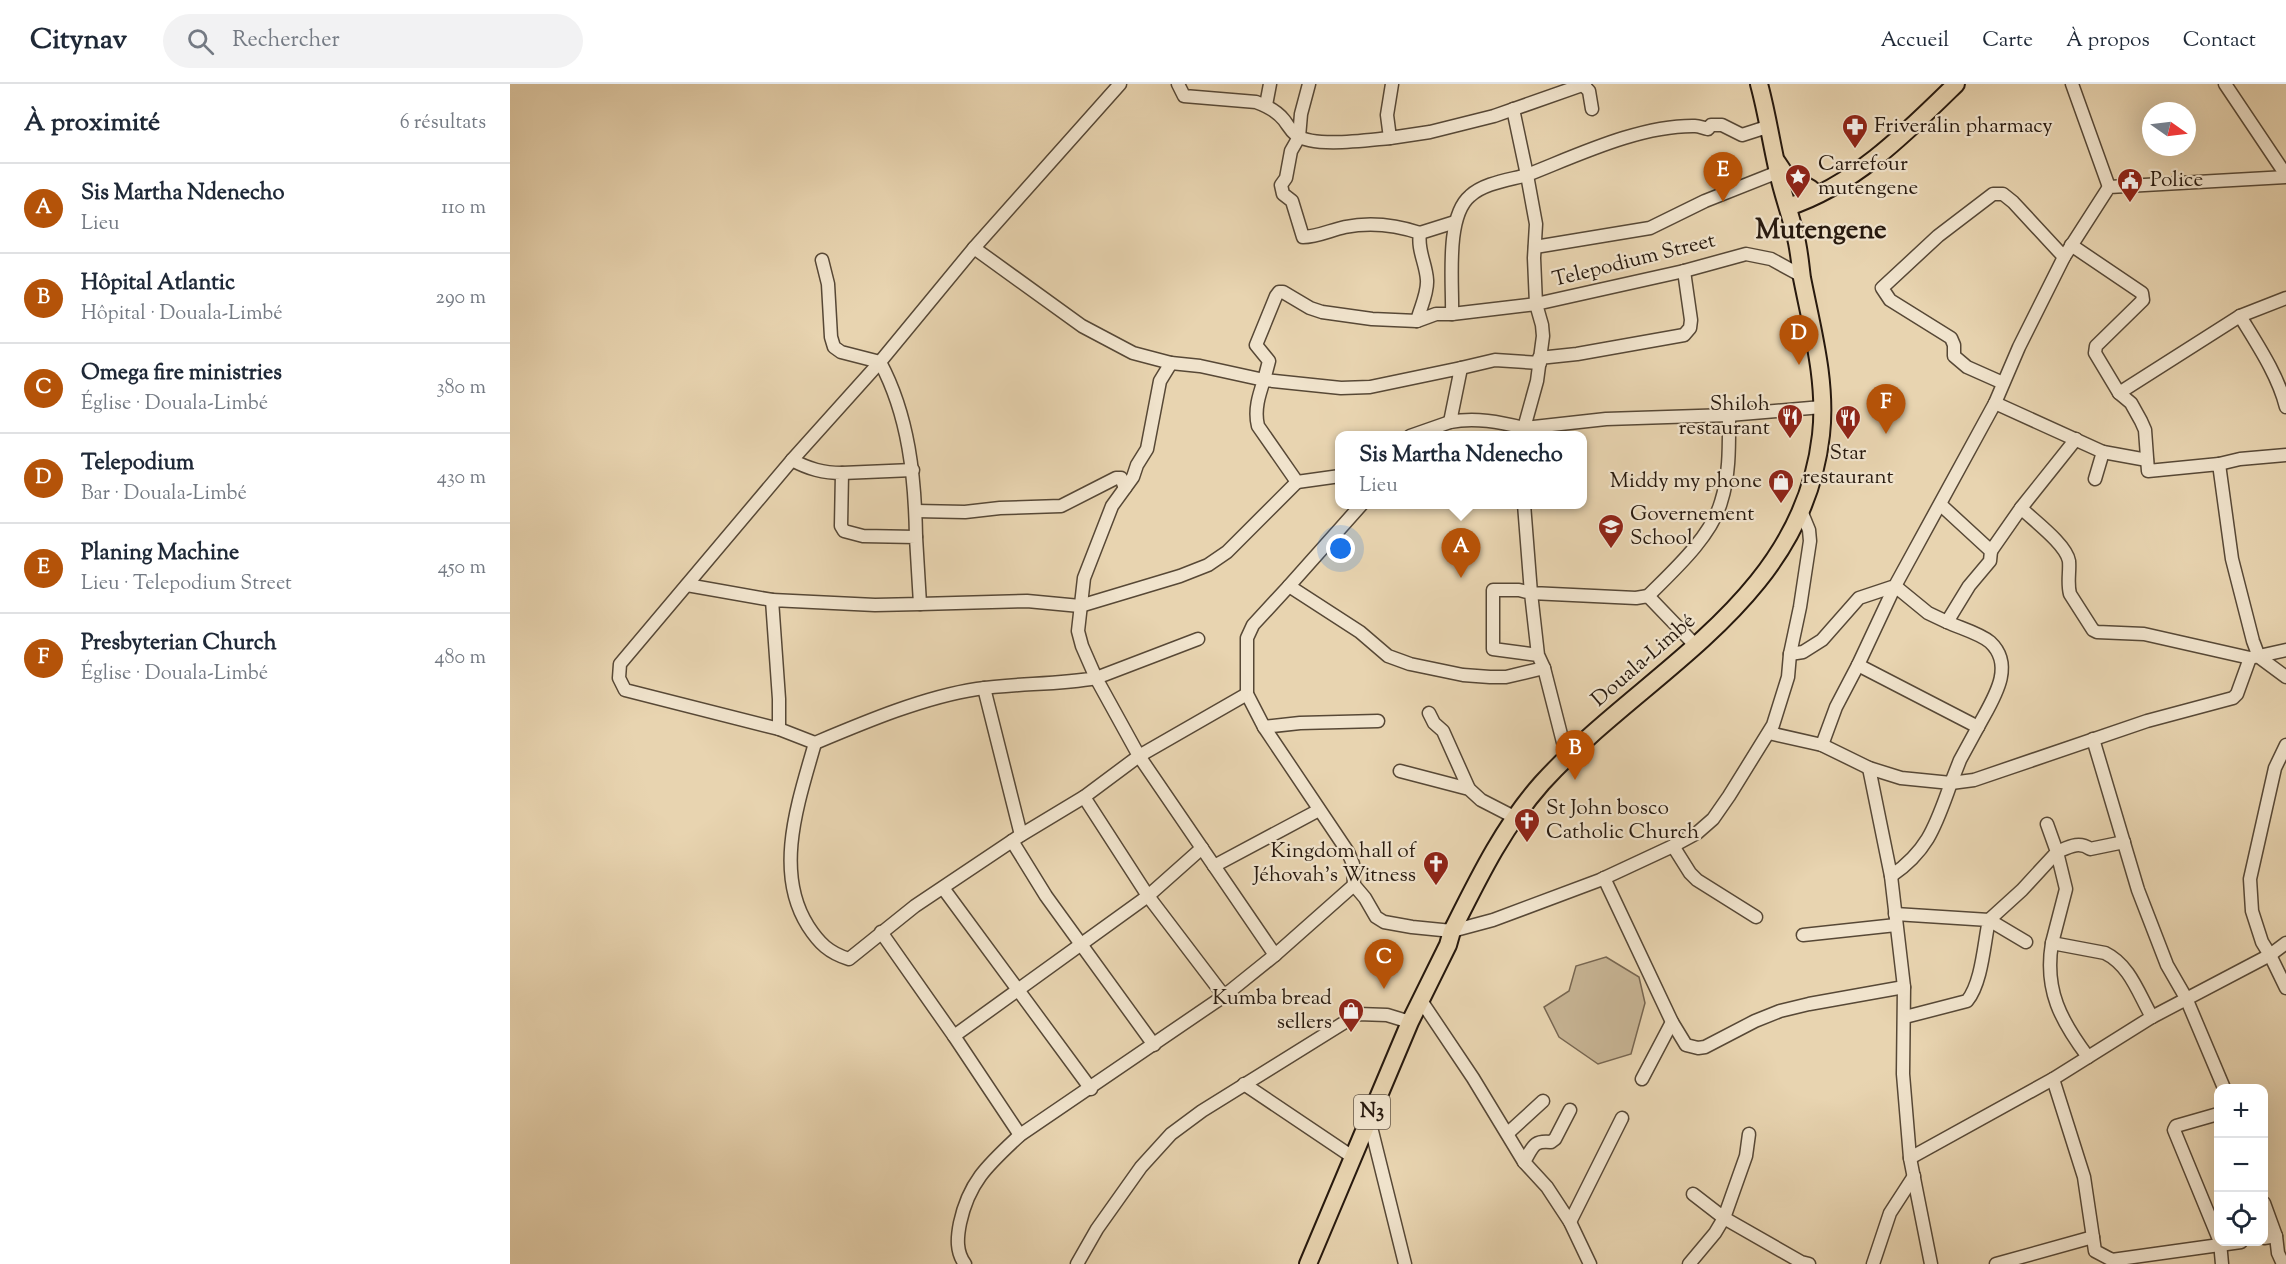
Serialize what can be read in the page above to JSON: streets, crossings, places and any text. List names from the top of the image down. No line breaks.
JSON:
{"streets":{"highway":["Douala-Limbé","N3"],"street":["Telepodium Street"]},"crossings":[["Telepodium Street","Douala-Limbé"]],"districts":["Mutengene"],"places":{"pharmacy":["Friveralin pharmacy"],"place":["Carrefour mutengene"],"public building":["Police"],"restaurant":["Shiloh restaurant","Star restaurant"],"shop":["Middy my phone","Kumba bread sellers"],"school or university":["Governement School"],"church":["St John bosco Catholic Church","Kingdom hall of Jéhovah's Witness"]},"north":"right","page":{"header":"Citynav","search":"Rechercher","nav":["Accueil","Carte","À propos","Contact"],"heading":["À proximité","6 résultats"],"pins":["E","D","F","A","B","C"],"list":[{"mark":"A","name":"Sis Martha Ndenecho","note":"Lieu","value":"110 m"},{"mark":"B","name":"Hôpital Atlantic","note":"Hôpital · Douala-Limbé","value":"290 m"},{"mark":"C","name":"Omega fire ministries","note":"Église · Douala-Limbé","value":"380 m"},{"mark":"D","name":"Telepodium","note":"Bar · Douala-Limbé","value":"430 m"},{"mark":"E","name":"Planing Machine","note":"Lieu · Telepodium Street","value":"450 m"},{"mark":"F","name":"Presbyterian Church","note":"Église · Douala-Limbé","value":"480 m"}],"popup":["Sis Martha Ndenecho","Lieu"],"map_buttons":["+","−"]}}
